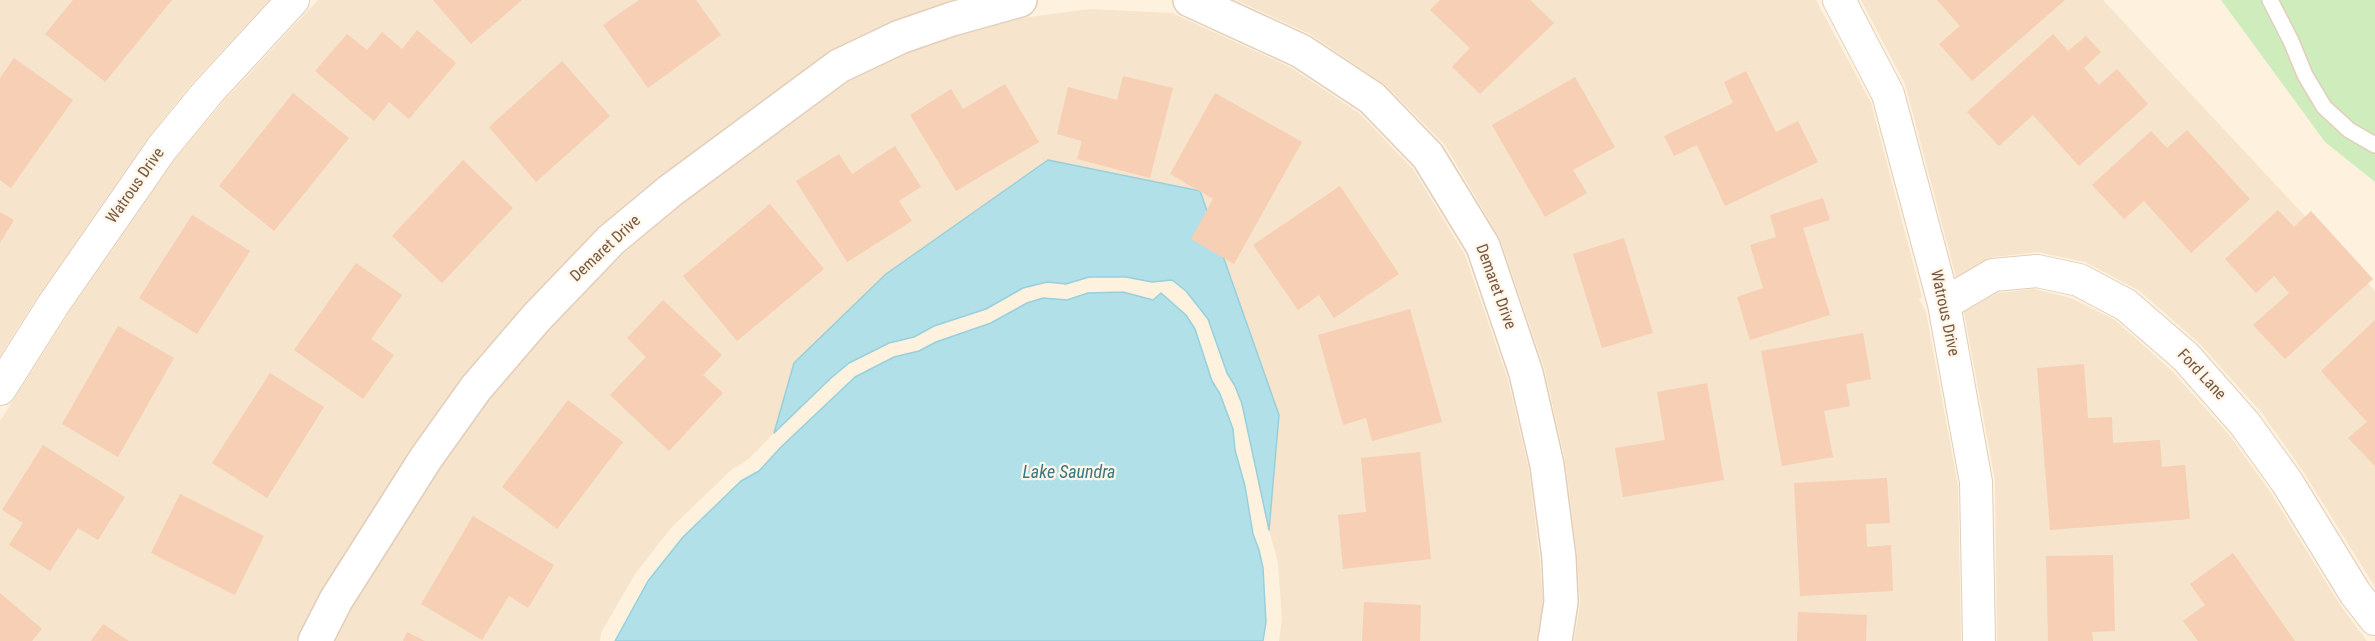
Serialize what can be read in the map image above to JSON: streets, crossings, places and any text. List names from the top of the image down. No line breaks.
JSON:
{"streets":{"street":["Watrous Drive","Demaret Drive","Ford Lane"]},"crossings":[["Watrous Drive","Ford Lane"]],"water":["Lake Saundra"]}
